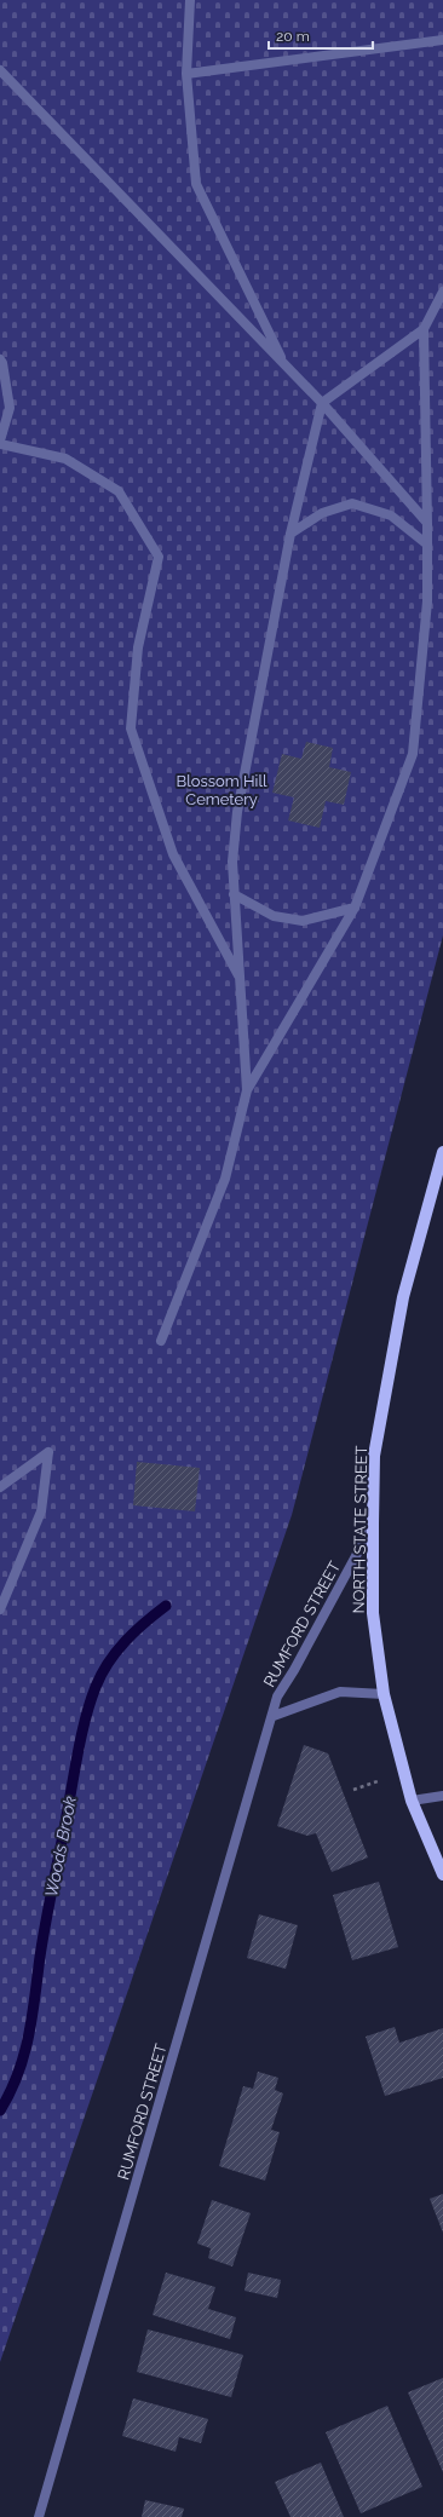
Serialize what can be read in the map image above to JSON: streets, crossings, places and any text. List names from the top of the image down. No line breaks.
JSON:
{"streets":{"main road":["NORTH STATE STREET"],"street":["RUMFORD STREET"]},"crossings":[["NORTH STATE STREET","RUMFORD STREET"]],"water":["Woods Brook"],"parks":["Blossom Hill Cemetery"],"scale_bar":"20 m"}
